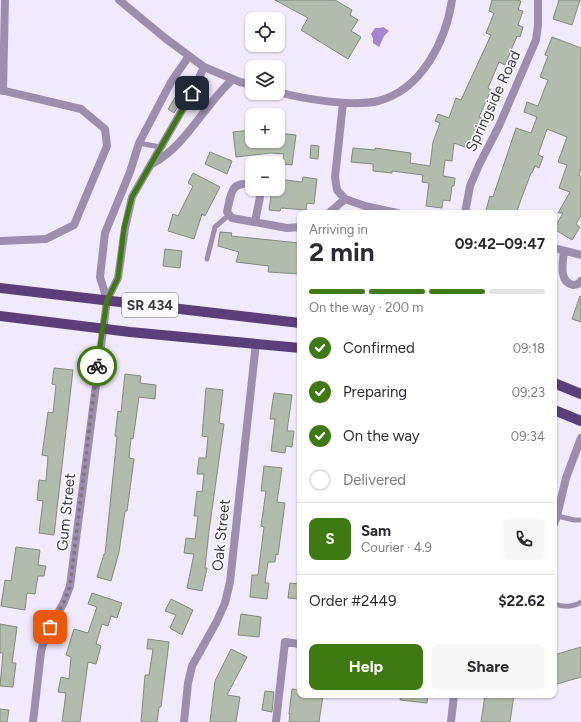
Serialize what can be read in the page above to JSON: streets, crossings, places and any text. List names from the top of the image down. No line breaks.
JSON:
{"streets":{"main road":["SR 434"],"street":["Springside Road","Gum Street","Oak Street"]},"crossings":[["SR 434","Gum Street"],["SR 434","Oak Street"]],"page":{"map_buttons":["+","−"],"heading":["2 min","Arriving in","09:42–09:47"],"panel":["Sam","Courier · 4.9","Order #2449","$22.62"],"bar":"On the way · 200 m","list":[["Confirmed","09:18"],["Preparing","09:23"],["On the way","09:34"],"Delivered"],"round":"S","buttons":["Help","Share"]}}
